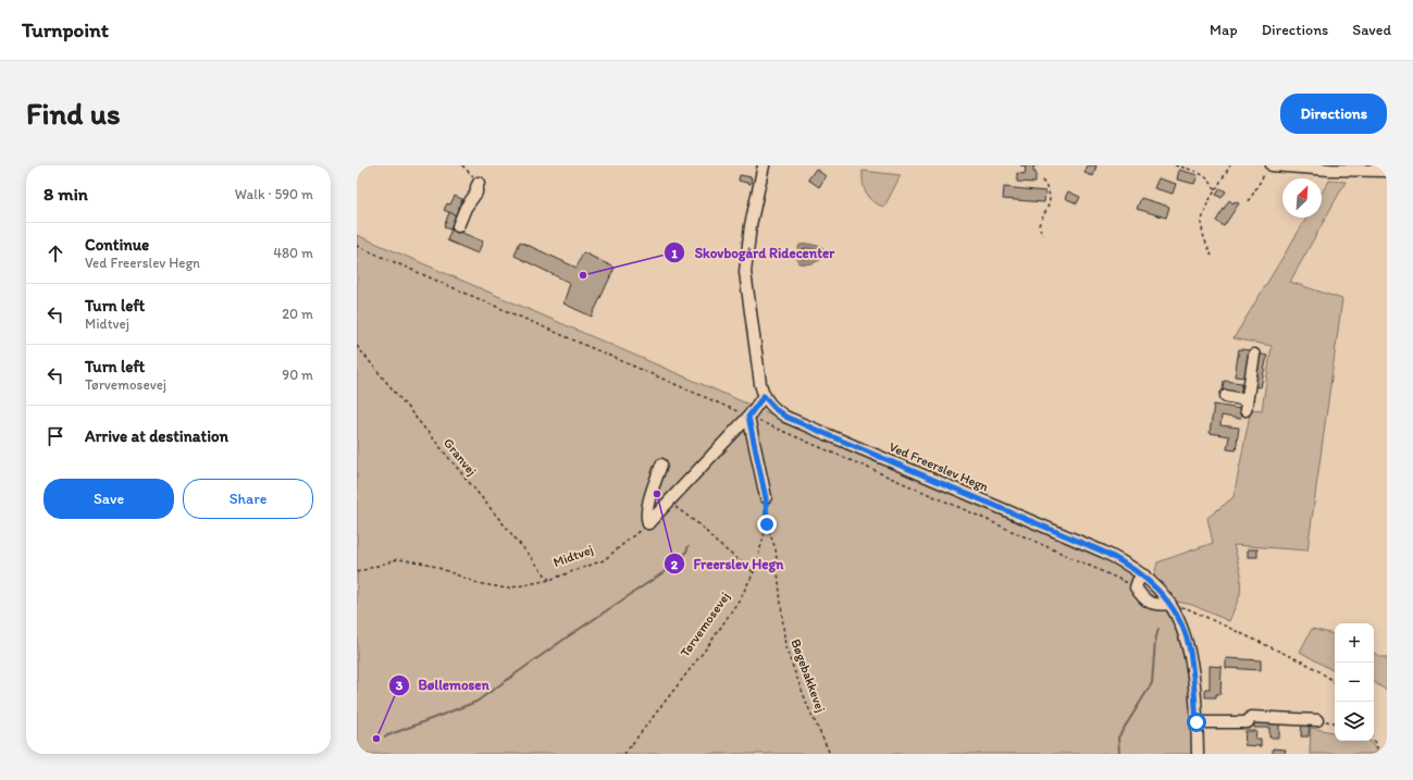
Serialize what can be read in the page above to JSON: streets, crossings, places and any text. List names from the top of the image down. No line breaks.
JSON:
{"streets":{"street":["Ved Freerslev Hegn"],"path":["Granvej","Midtvej","Tørvemosevej","Bøgebakkevej"]},"crossings":[["Granvej","Midtvej"],["Tørvemosevej","Bøgebakkevej"]],"places":["Skovbogård Ridecenter","Freerslev Hegn","Bøllemosen"],"north":"top right","page":{"header":"Turnpoint","nav":["Map","Directions","Saved"],"buttons":["Directions",["Save","Share"]],"title":"Find us","heading":["8 min","Walk · 590 m"],"list":[["Continue","Ved Freerslev Hegn","480 m"],["Turn left","Midtvej","20 m"],["Turn left","Tørvemosevej","90 m"],"Arrive at destination"],"map_buttons":["+","−"]}}
